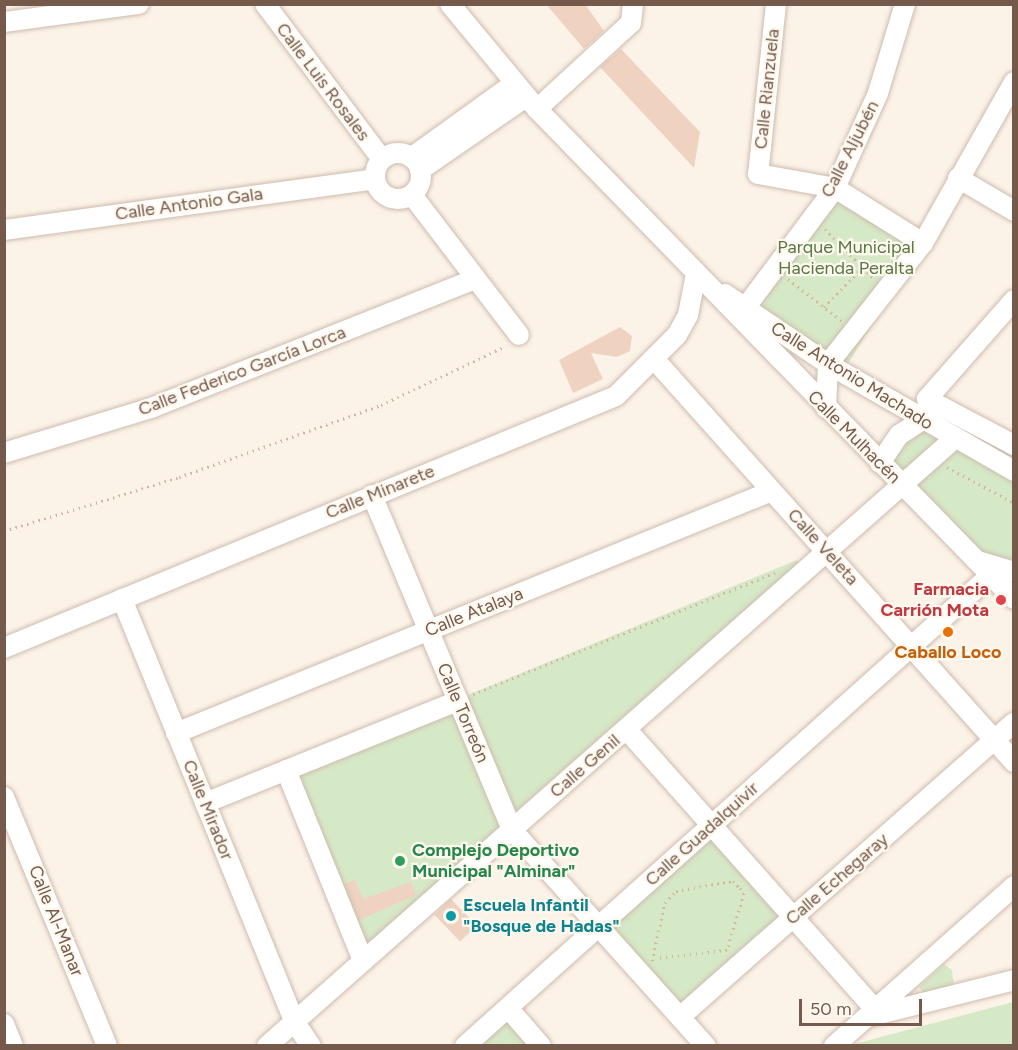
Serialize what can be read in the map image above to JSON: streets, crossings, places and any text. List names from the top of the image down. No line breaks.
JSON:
{"streets":{"street":["Calle Luis Rosales","Calle Rianzuela","Calle Aljubén","Calle Antonio Gala","Calle Federico García Lorca","Calle Antonio Machado","Calle Mulhacén","Calle Minarete","Calle Veleta","Calle Atalaya","Calle Torreón","Calle Genil","Calle Mirador","Calle Guadalquivir","Calle Echegaray","Calle Al-Manar"]},"crossings":[["Calle Luis Rosales","Calle Antonio Gala"],["Calle Rianzuela","Calle Aljubén"],["Calle Aljubén","Calle Antonio Machado"],["Calle Antonio Machado","Calle Mulhacén"],["Calle Antonio Machado","Calle Minarete"],["Calle Antonio Machado","Calle Genil"],["Calle Mulhacén","Calle Minarete"],["Calle Mulhacén","Calle Genil"],["Calle Mulhacén","Calle Guadalquivir"],["Calle Minarete","Calle Veleta"],["Calle Minarete","Calle Torreón"],["Calle Minarete","Calle Mirador"],["Calle Veleta","Calle Atalaya"],["Calle Veleta","Calle Genil"],["Calle Veleta","Calle Guadalquivir"],["Calle Veleta","Calle Echegaray"],["Calle Atalaya","Calle Torreón"],["Calle Atalaya","Calle Mirador"],["Calle Torreón","Calle Genil"],["Calle Genil","Calle Mirador"]],"parks":["Parque Municipal Hacienda Peralta"],"places":["Farmacia Carrión Mota","Caballo Loco","Complejo Deportivo Municipal \"Alminar\"","Escuela Infantil \"Bosque de Hadas\""],"scale_bar":"50 m"}
